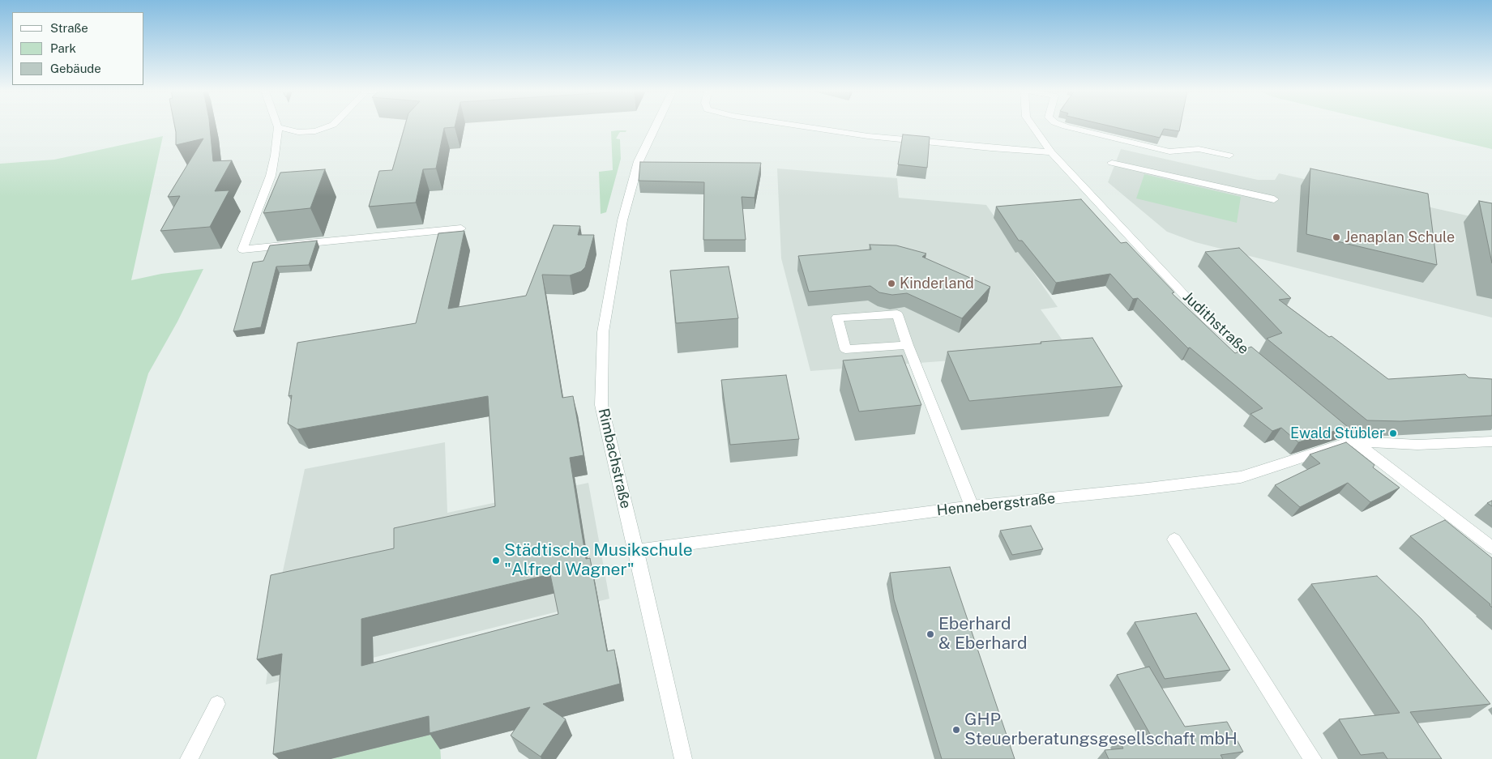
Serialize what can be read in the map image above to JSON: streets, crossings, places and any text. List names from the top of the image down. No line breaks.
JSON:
{"streets":{"street":["Judithstraße","Rimbachstraße","Hennebergstraße"]},"crossings":[["Rimbachstraße","Hennebergstraße"]],"places":["Jenaplan Schule","Kinderland","Ewald Stübler","Städtische Musikschule \"Alfred Wagner\"","Eberhard & Eberhard","GHP Steuerberatungsgesellschaft mbH"],"legend":["Straße","Park","Gebäude"]}
